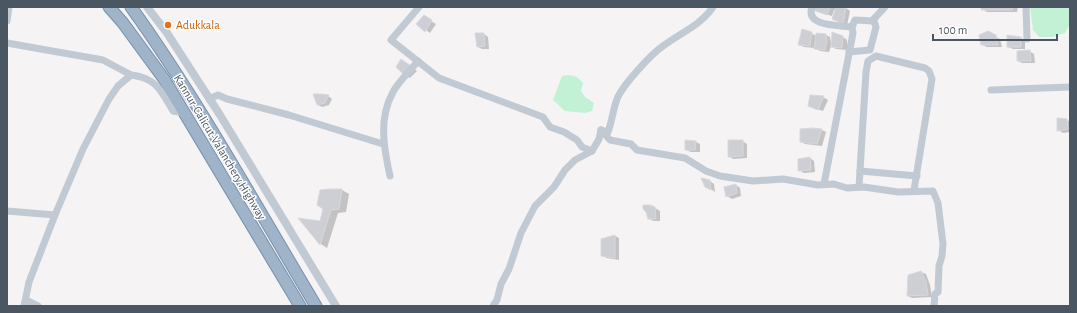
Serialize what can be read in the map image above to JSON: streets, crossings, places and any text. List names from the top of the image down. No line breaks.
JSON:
{"streets":{"highway":["Kannur-Calicut-Valanchery Highway"]},"places":["Adukkala"],"scale_bar":"100 m"}
